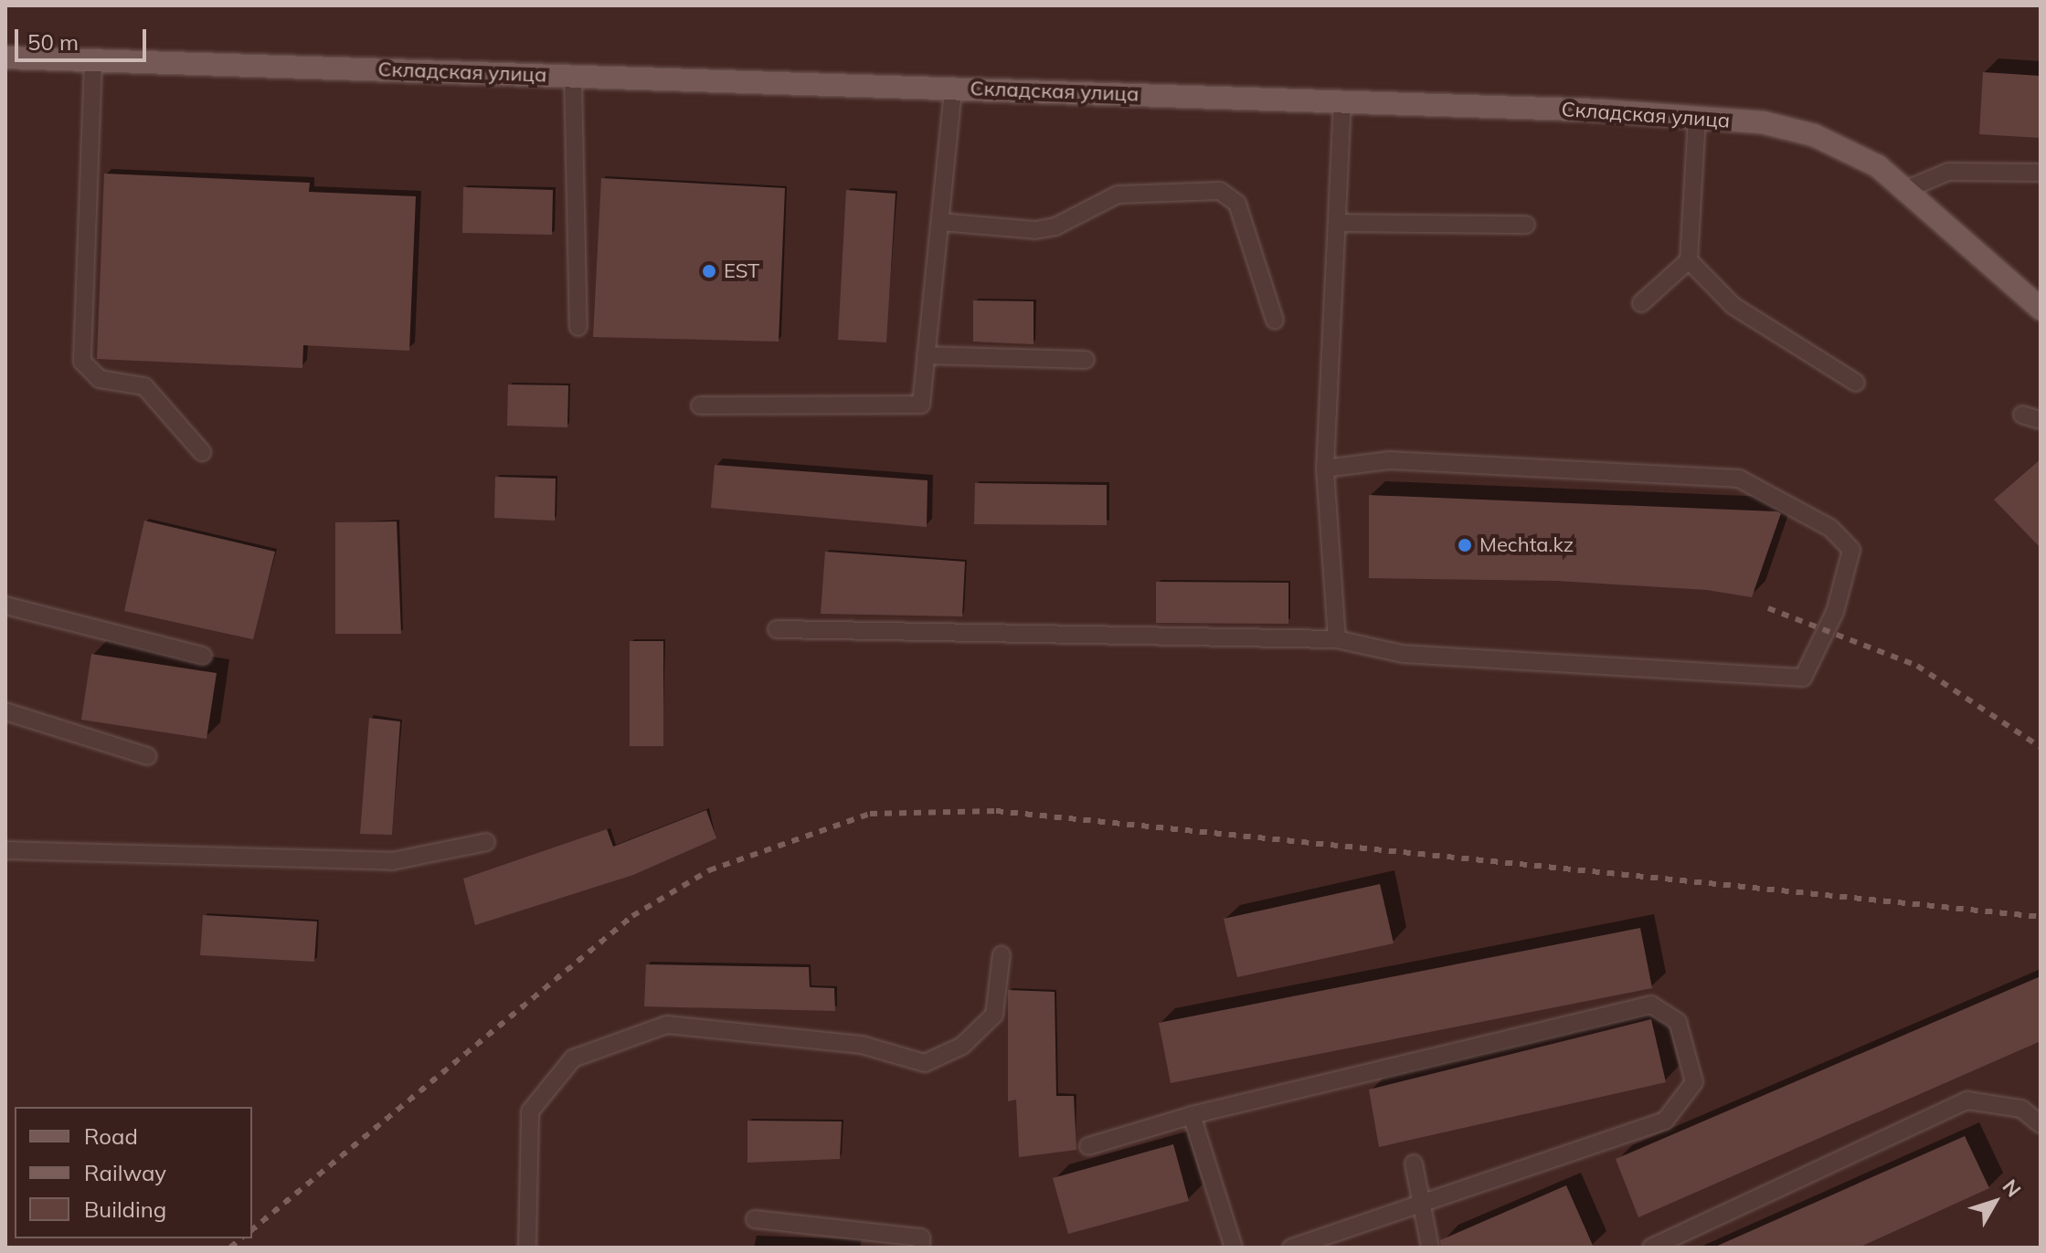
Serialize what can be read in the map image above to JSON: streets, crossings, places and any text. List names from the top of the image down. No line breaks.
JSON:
{"streets":{"main road":["Складская улица"]},"places":["EST","Mechta.kz"],"legend":["Road","Railway","Building"],"scale_bar":"50 m","north":"top right"}
